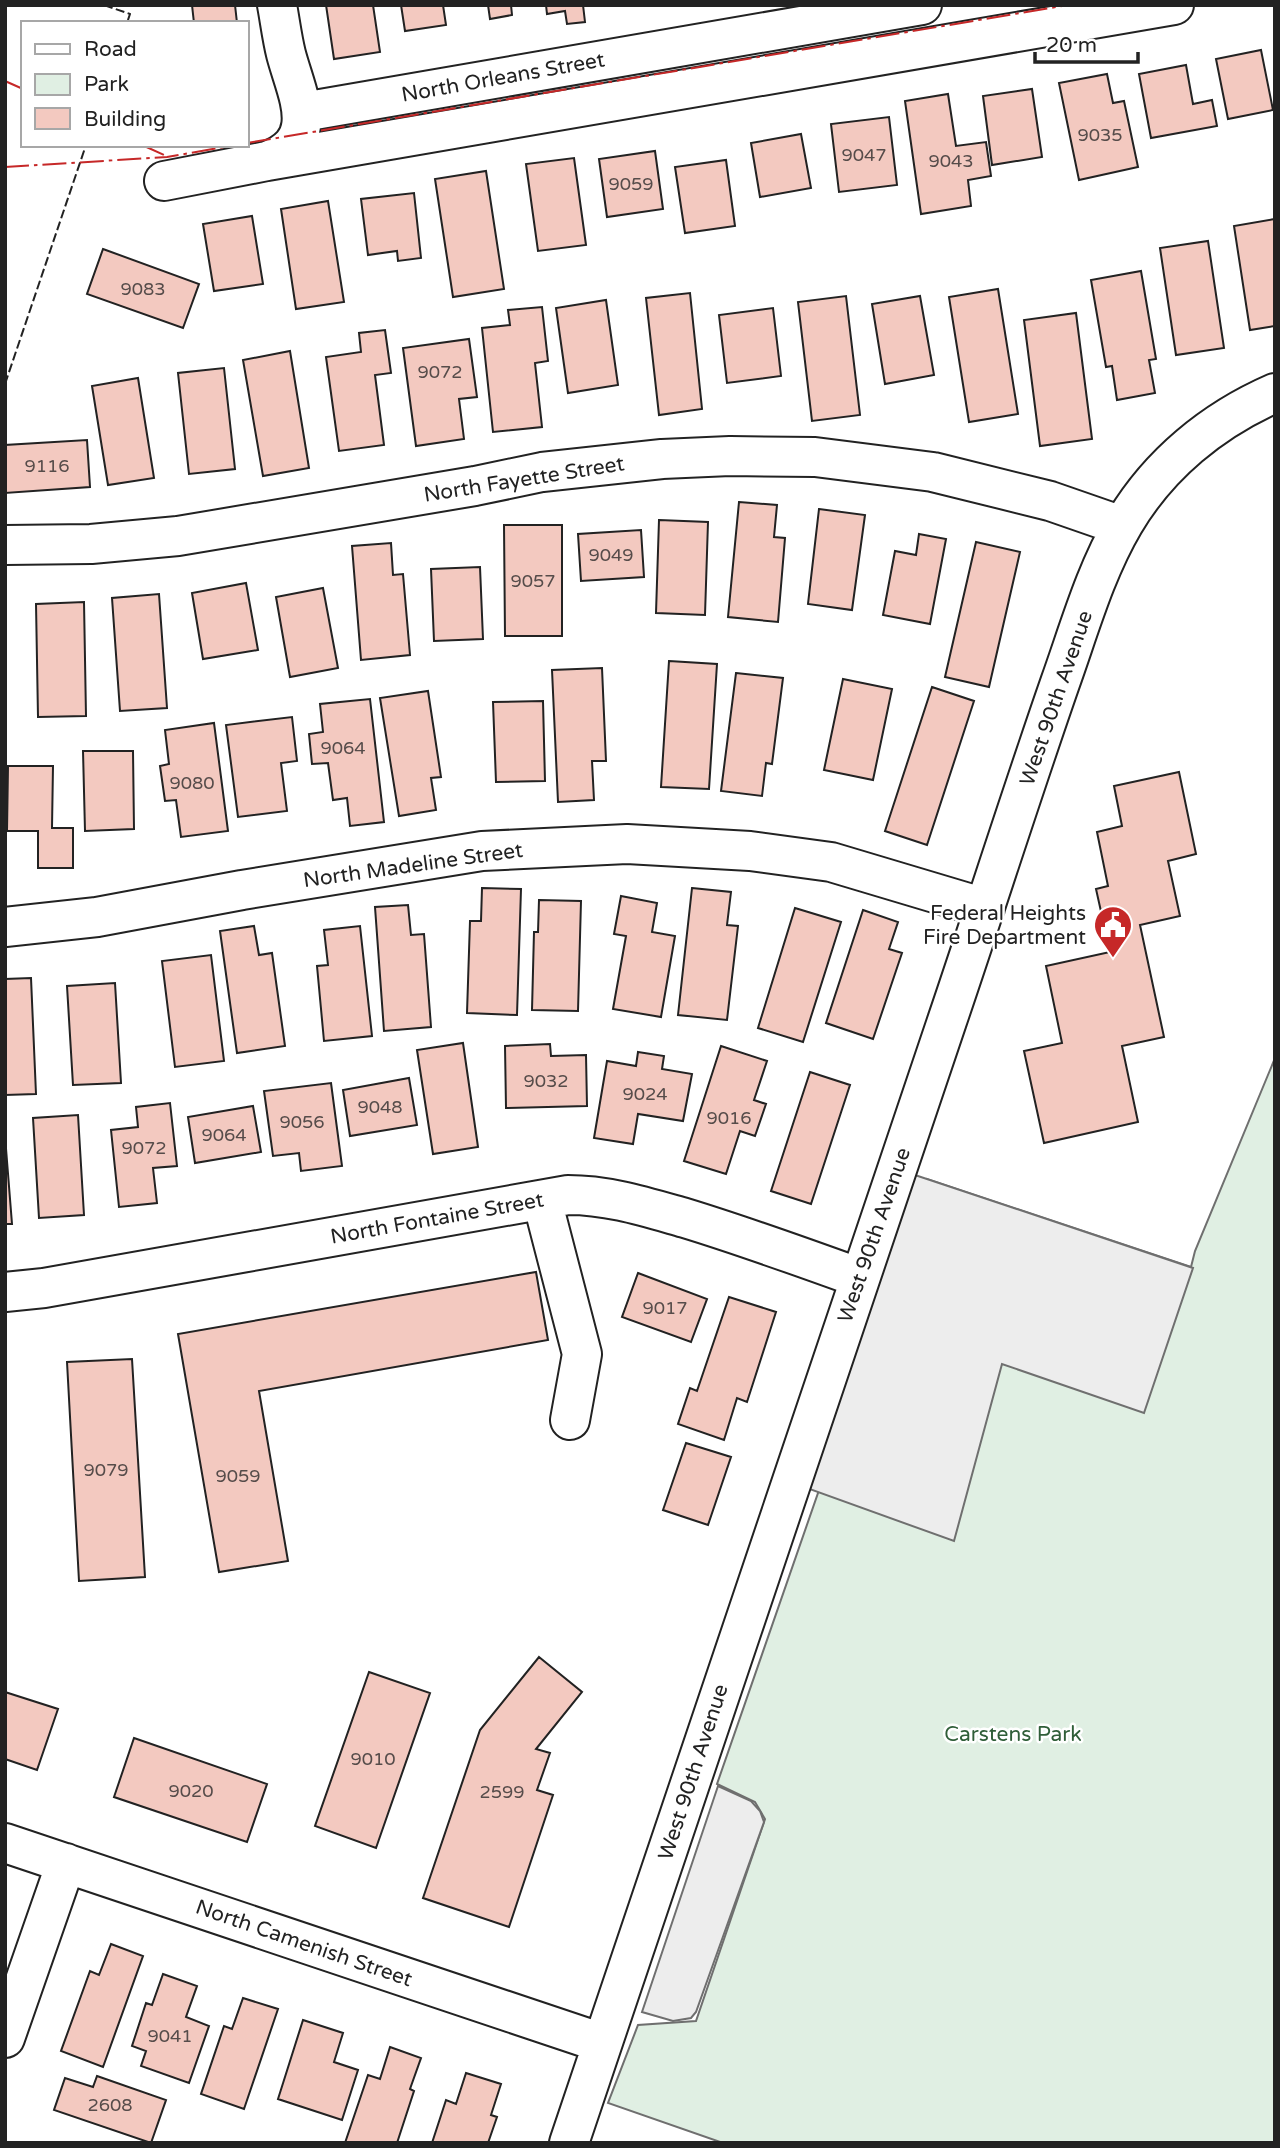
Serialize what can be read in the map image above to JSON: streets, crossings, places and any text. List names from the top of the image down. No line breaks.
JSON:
{"streets":{"street":["North Orleans Street","North Fayette Street","West 90th Avenue","North Madeline Street","North Fontaine Street","North Camenish Street"]},"crossings":[["North Fayette Street","West 90th Avenue"],["West 90th Avenue","North Madeline Street"],["West 90th Avenue","North Fontaine Street"],["West 90th Avenue","North Camenish Street"]],"parks":["Carstens Park"],"places":{"public building":["Federal Heights Fire Department"]},"house_numbers":["9035","9047","9043","9059","9083","9072","9116","9049","9057","9064","9080","9032","9024","9048","9016","9056","9064","9072","9017","9079","9059","9010","9020","2599","9041","2608"],"legend":["Road","Park","Building"],"scale_bar":"20 m"}
